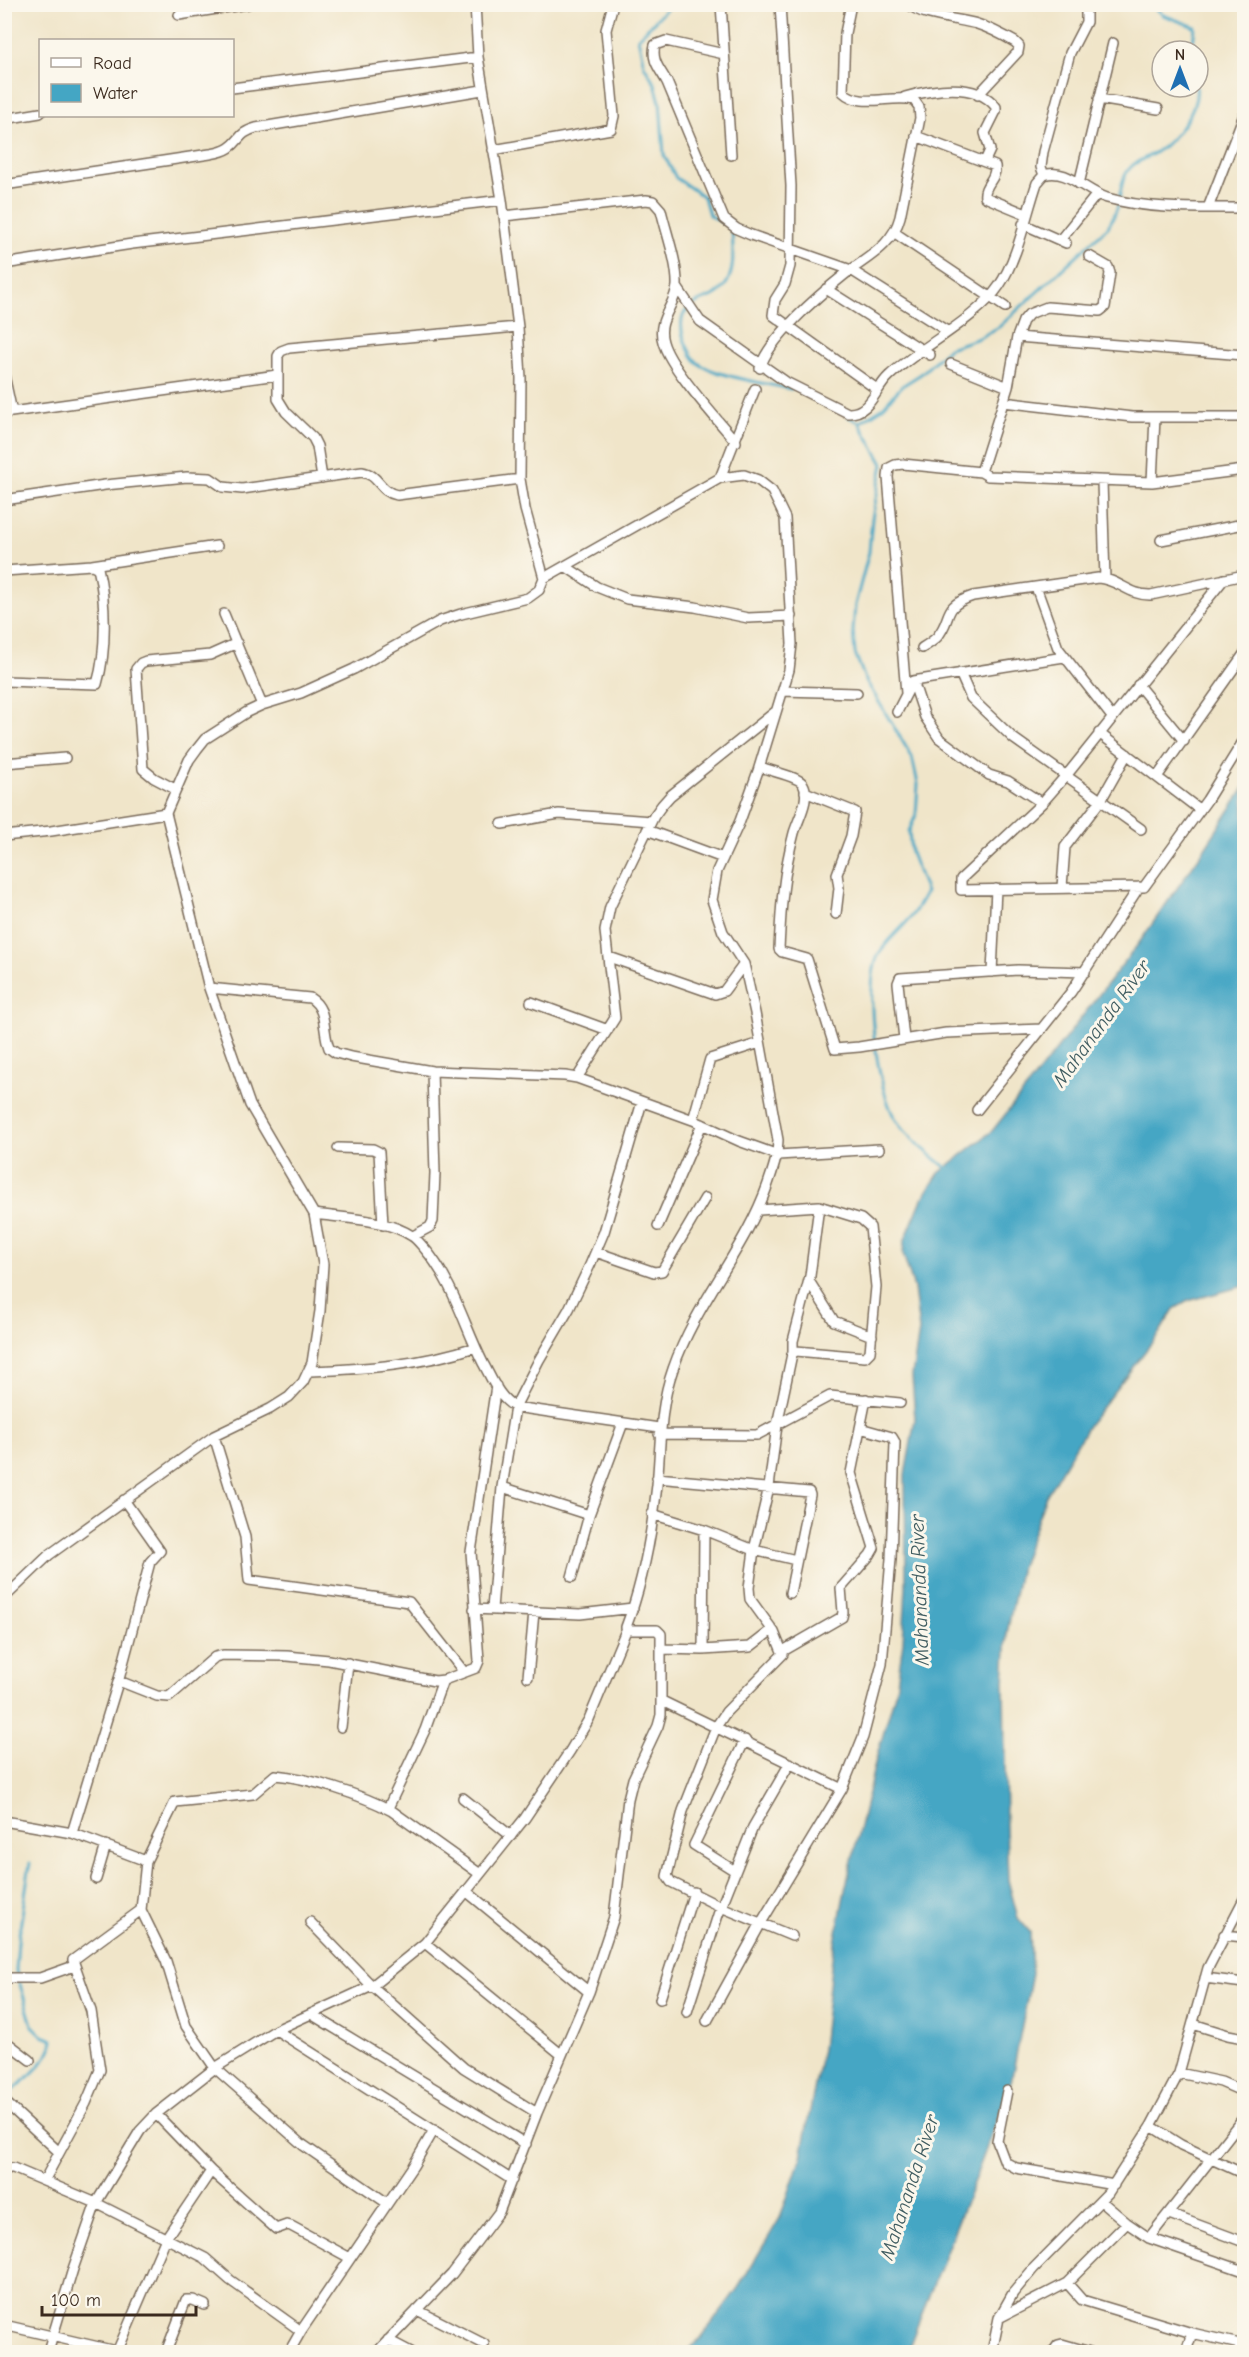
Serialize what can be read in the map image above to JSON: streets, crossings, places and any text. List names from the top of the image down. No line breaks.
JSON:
{"water":["Mahananda River"],"legend":["Road","Water"],"scale_bar":"100 m","north":"top"}
